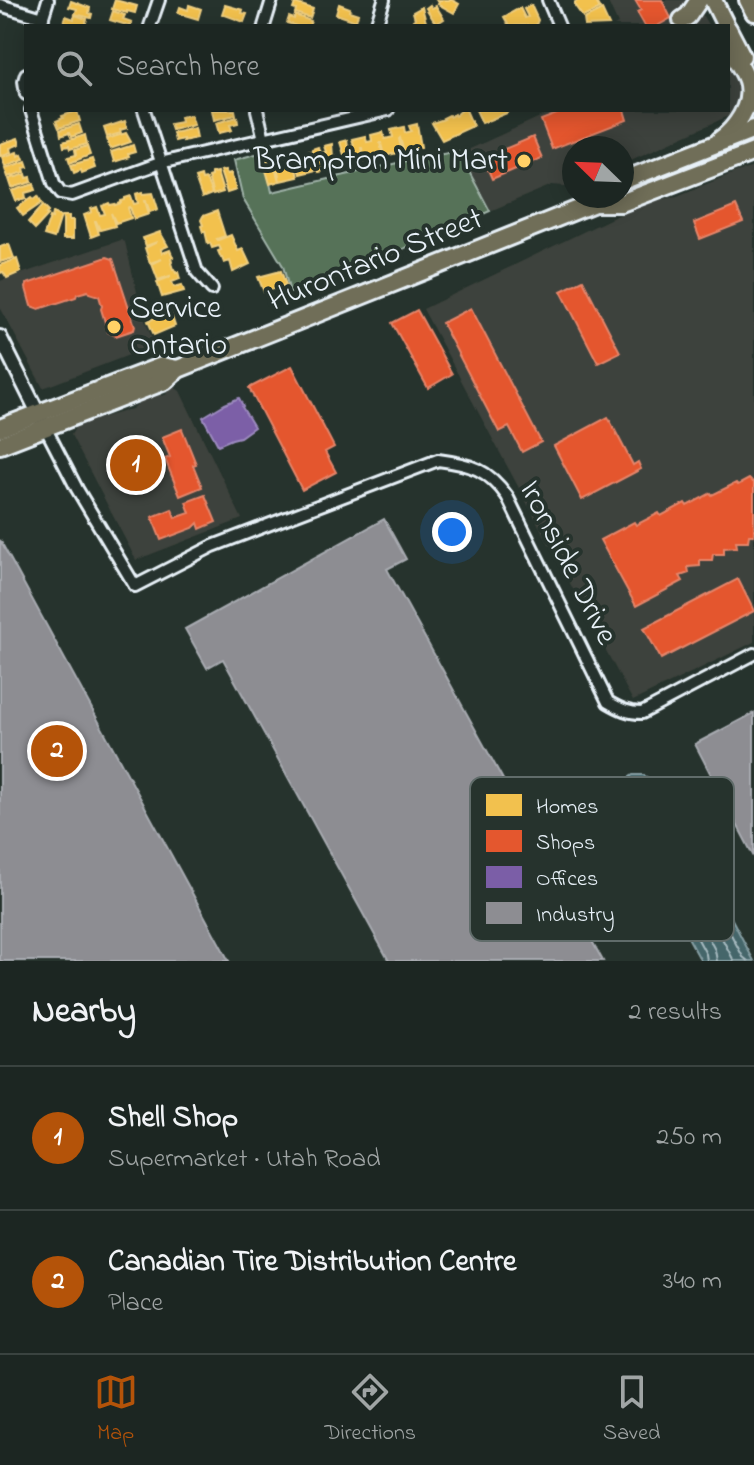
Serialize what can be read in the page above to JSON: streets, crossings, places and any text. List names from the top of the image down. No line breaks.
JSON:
{"streets":{"main road":["Hurontario Street"],"street":["Ironside Drive"]},"crossings":[["Hurontario Street","Ironside Drive"]],"places":["Brampton Mini Mart","Service Ontario"],"legend":["Homes","Shops","Offices","Industry"],"north":"top left","page":{"search":"Search here","pins":["1","2"],"heading":["Nearby","2 results"],"list":[{"mark":"1","name":"Shell Shop","note":"Supermarket · Utah Road","value":"250 m"},{"mark":"2","name":"Canadian Tire Distribution Centre","note":"Place","value":"340 m"}],"nav":["Map","Directions","Saved"]}}
